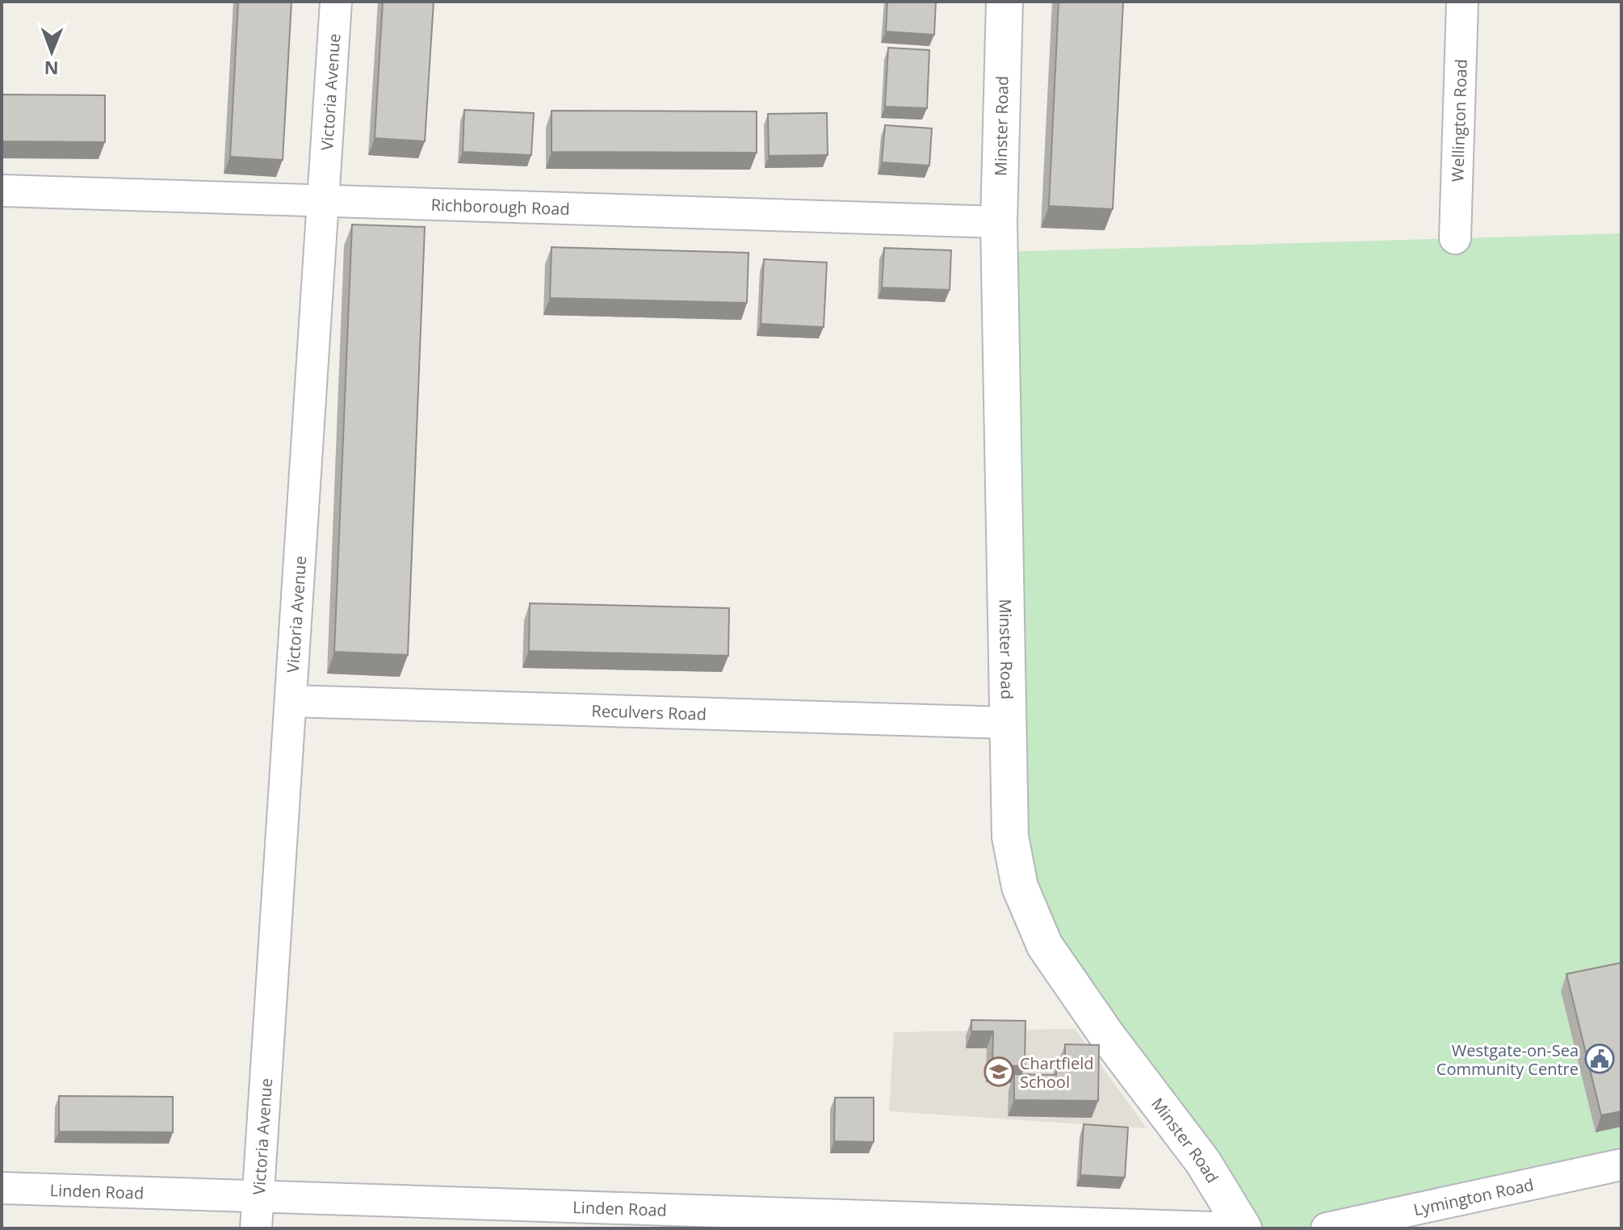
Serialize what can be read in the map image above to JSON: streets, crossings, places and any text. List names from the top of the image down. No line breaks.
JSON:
{"streets":{"street":["Victoria Avenue","Wellington Road","Minster Road","Richborough Road","Reculvers Road","Linden Road","Lymington Road"]},"crossings":[["Victoria Avenue","Richborough Road"],["Victoria Avenue","Reculvers Road"],["Victoria Avenue","Linden Road"],["Minster Road","Richborough Road"],["Minster Road","Reculvers Road"]],"places":{"public building":["Westgate-on-Sea Community Centre"],"school or university":["Chartfield School"]},"north":"bottom"}
